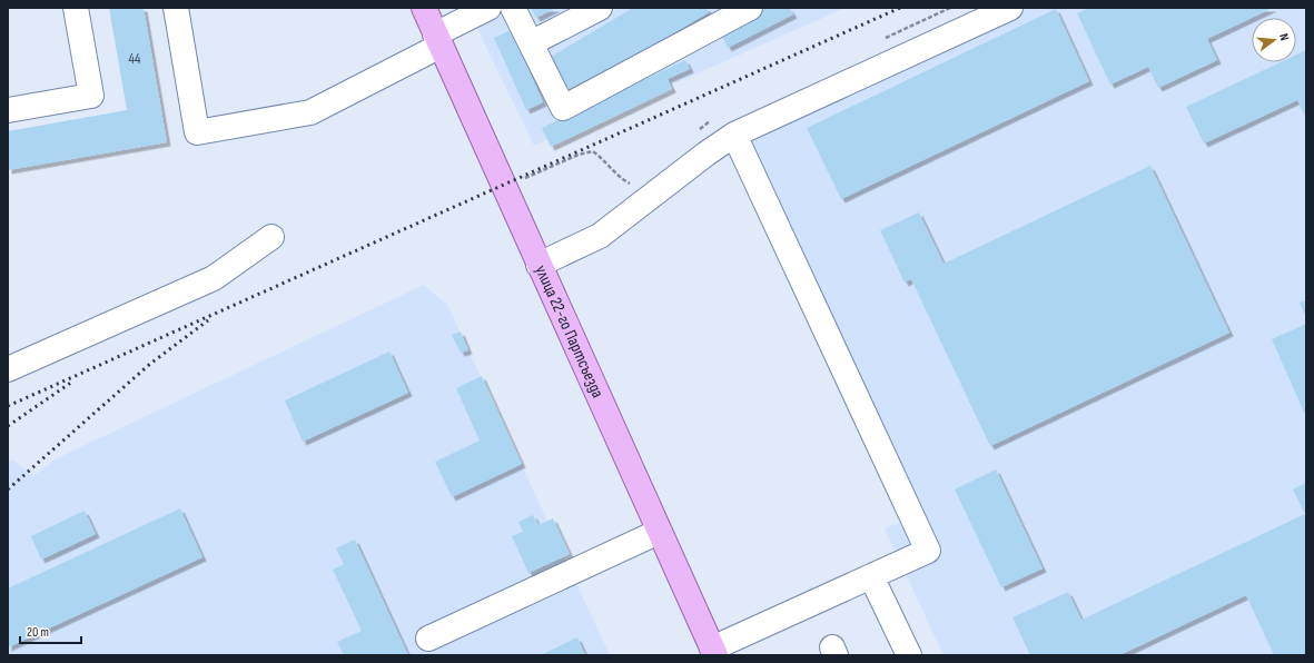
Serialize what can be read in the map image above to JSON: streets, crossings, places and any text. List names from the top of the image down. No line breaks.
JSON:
{"streets":{"main road":["улица 22-го Партсъезда"]},"house_numbers":["44"],"scale_bar":"20 m","north":"right"}
